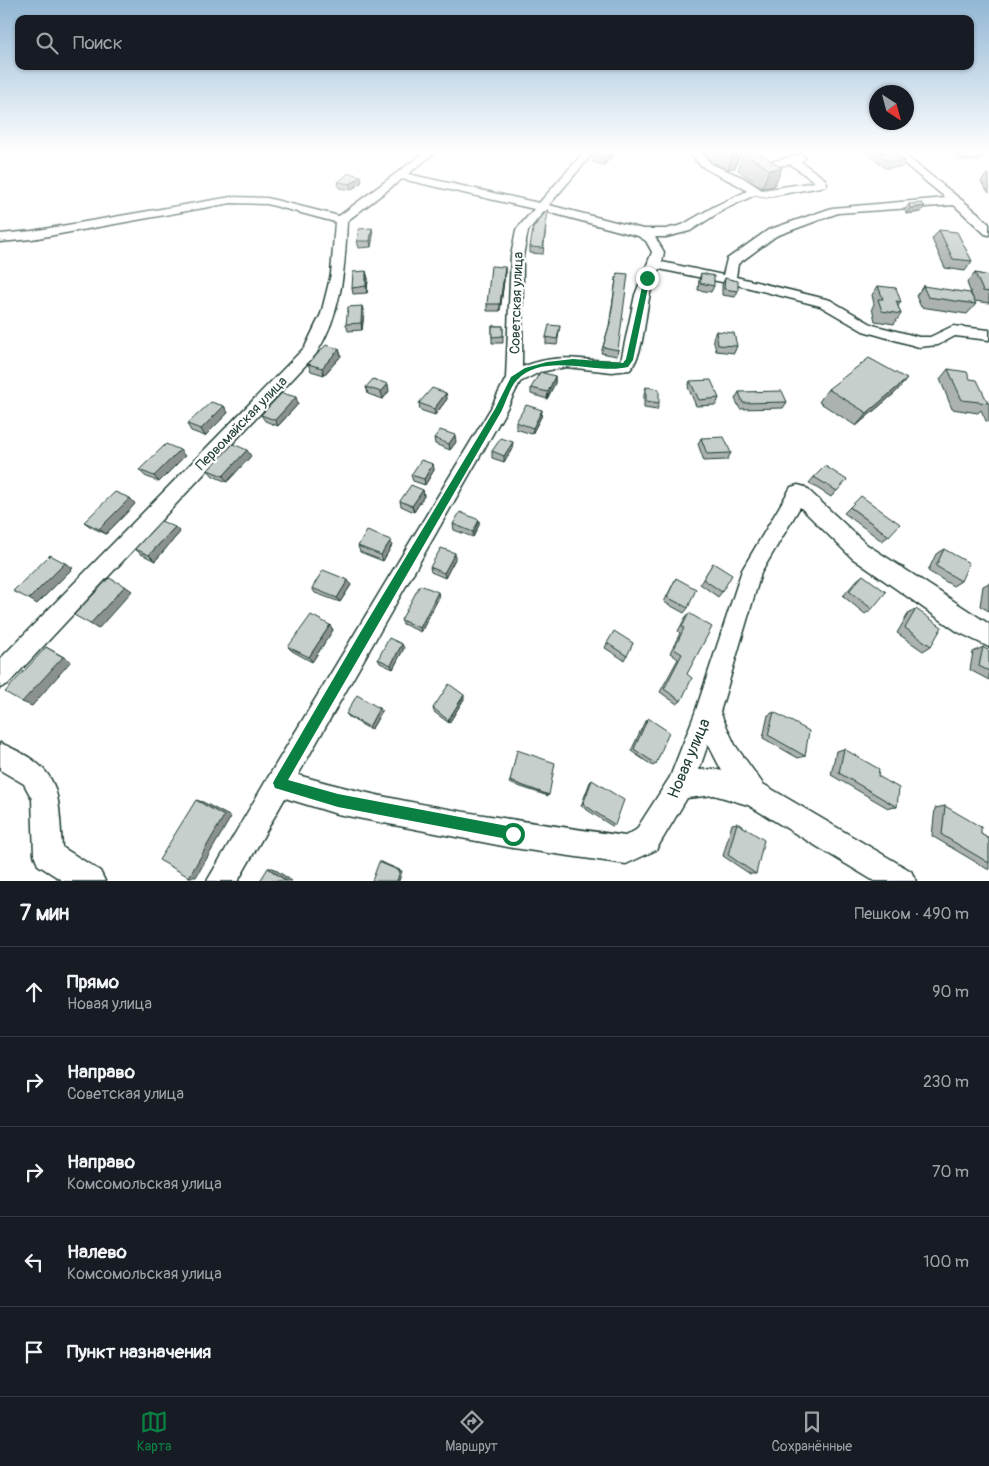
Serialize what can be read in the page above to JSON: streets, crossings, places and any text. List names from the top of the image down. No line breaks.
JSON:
{"streets":{"street":["Советская улица","Первомайская улица","Новая улица"]},"crossings":[["Советская улица","Новая улица"]],"north":"bottom right","page":{"search":"Поиск","heading":["7 мин","Пешком · 490 m"],"list":[["Прямо","Новая улица","90 m"],["Направо","Советская улица","230 m"],["Направо","Комсомольская улица","70 m"],["Налево","Комсомольская улица","100 m"],"Пункт назначения"],"nav":["Карта","Маршрут","Сохранённые"]}}
